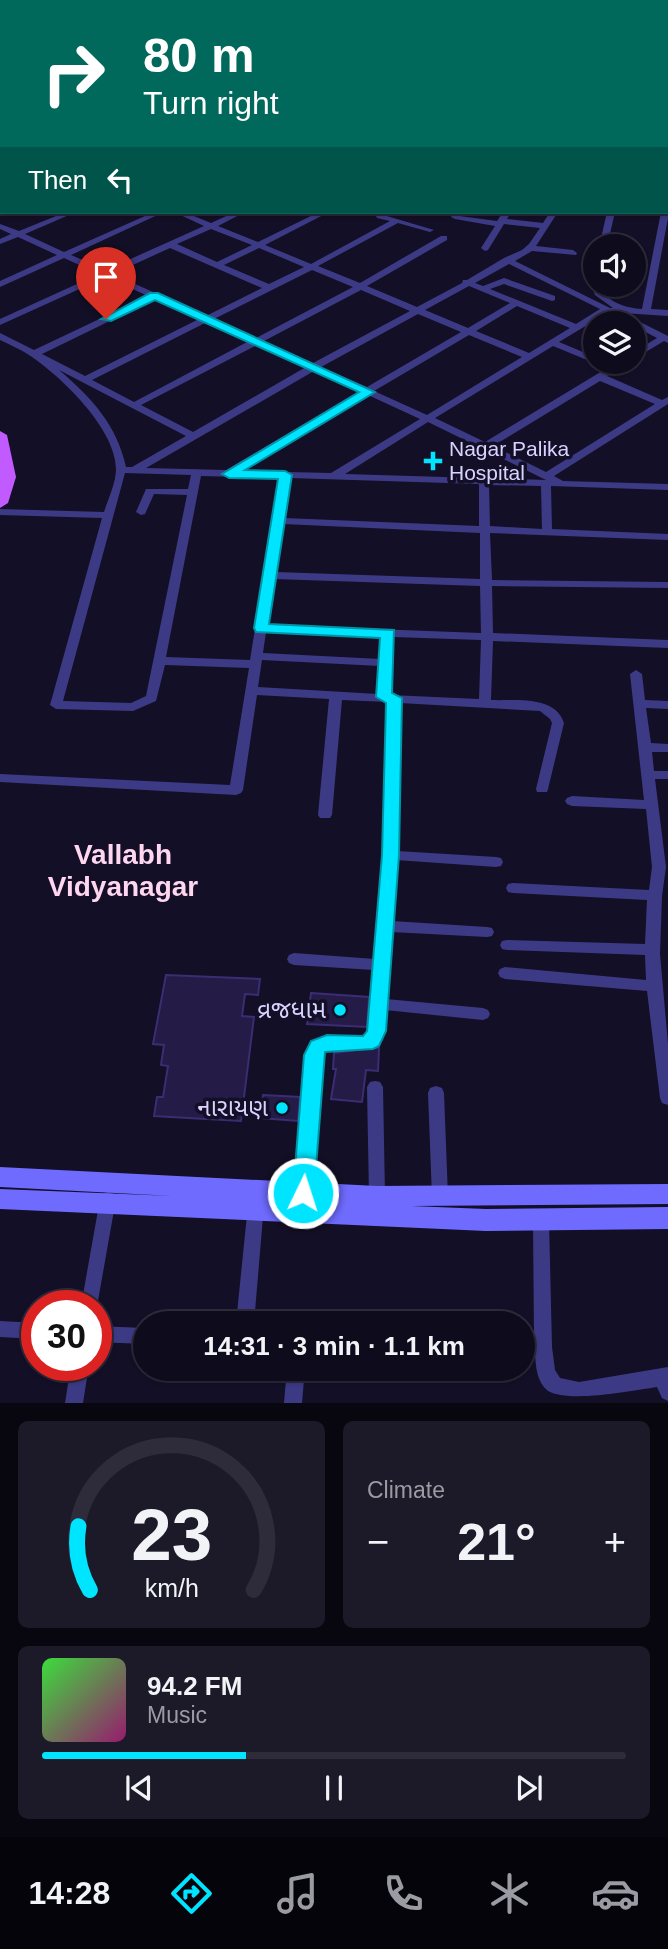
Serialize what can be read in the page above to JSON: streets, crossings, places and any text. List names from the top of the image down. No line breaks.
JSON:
{"districts":["Vallabh Vidyanagar"],"places":{"health":["Nagar Palika Hospital"],"other":["વ્રજધામ","નારાયણ"]},"page":{"turn":["80 m","Turn right"],"then":"Then","limit":"30","trip":"14:31 · 3 min · 1.1 km","tile":"Climate","heat":["−","21°","+"],"song":["94.2 FM","Music"],"tabs":"14:28","gauge":["23","km/h"]}}
